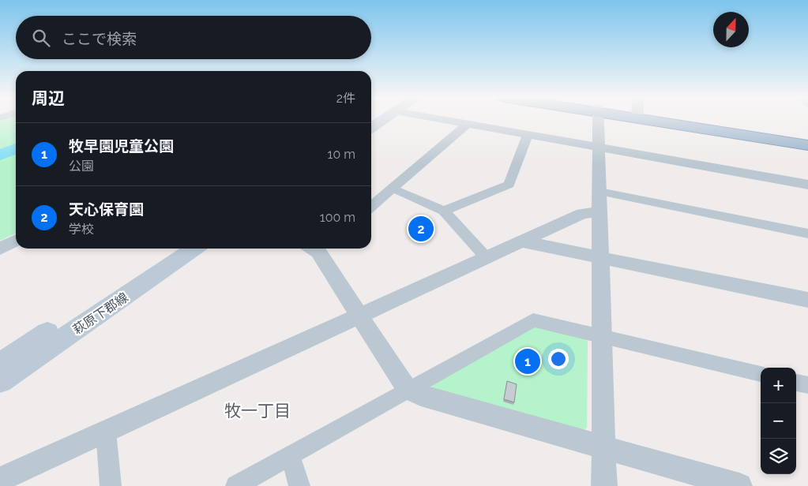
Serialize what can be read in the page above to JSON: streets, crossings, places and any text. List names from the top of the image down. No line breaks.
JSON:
{"streets":{"main road":["萩原下郡線"]},"districts":["牧一丁目"],"north":"top","page":{"search":"ここで検索","heading":["周辺","2件"],"list":[{"mark":"1","name":"牧早園児童公園","note":"公園","value":"10 m"},{"mark":"2","name":"天心保育園","note":"学校","value":"100 m"}],"pins":["2","1"],"map_buttons":["+","−"]}}
